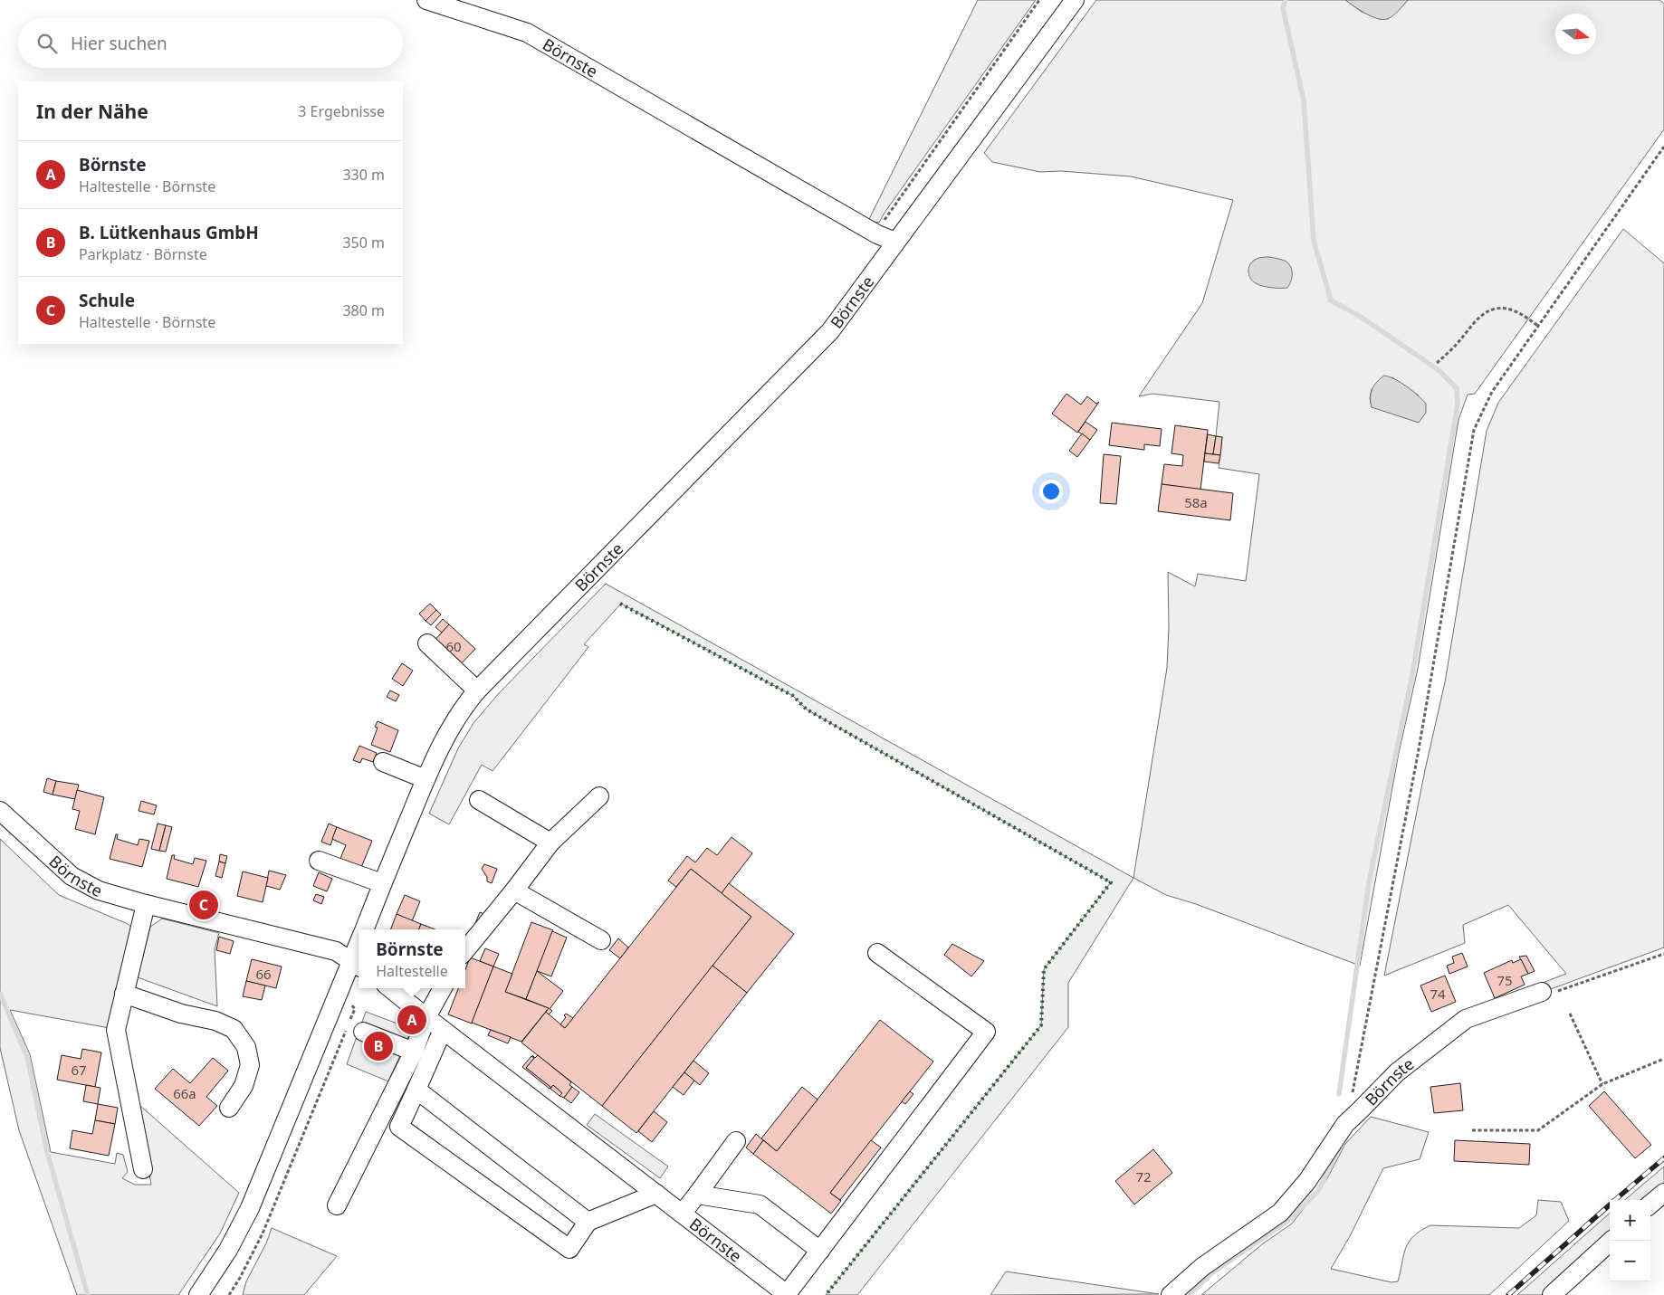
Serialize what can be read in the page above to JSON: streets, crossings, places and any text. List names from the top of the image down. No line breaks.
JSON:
{"streets":{"street":["Börnste"]},"house_numbers":["58a","60","66","75","74","67","66a","72"],"north":"right","page":{"search":"Hier suchen","heading":["In der Nähe","3 Ergebnisse"],"list":[{"mark":"A","name":"Börnste","note":"Haltestelle · Börnste","value":"330 m"},{"mark":"B","name":"B. Lütkenhaus GmbH","note":"Parkplatz · Börnste","value":"350 m"},{"mark":"C","name":"Schule","note":"Haltestelle · Börnste","value":"380 m"}],"pins":["C","A","B"],"popup":["Börnste","Haltestelle"],"map_buttons":["+","−"]}}
